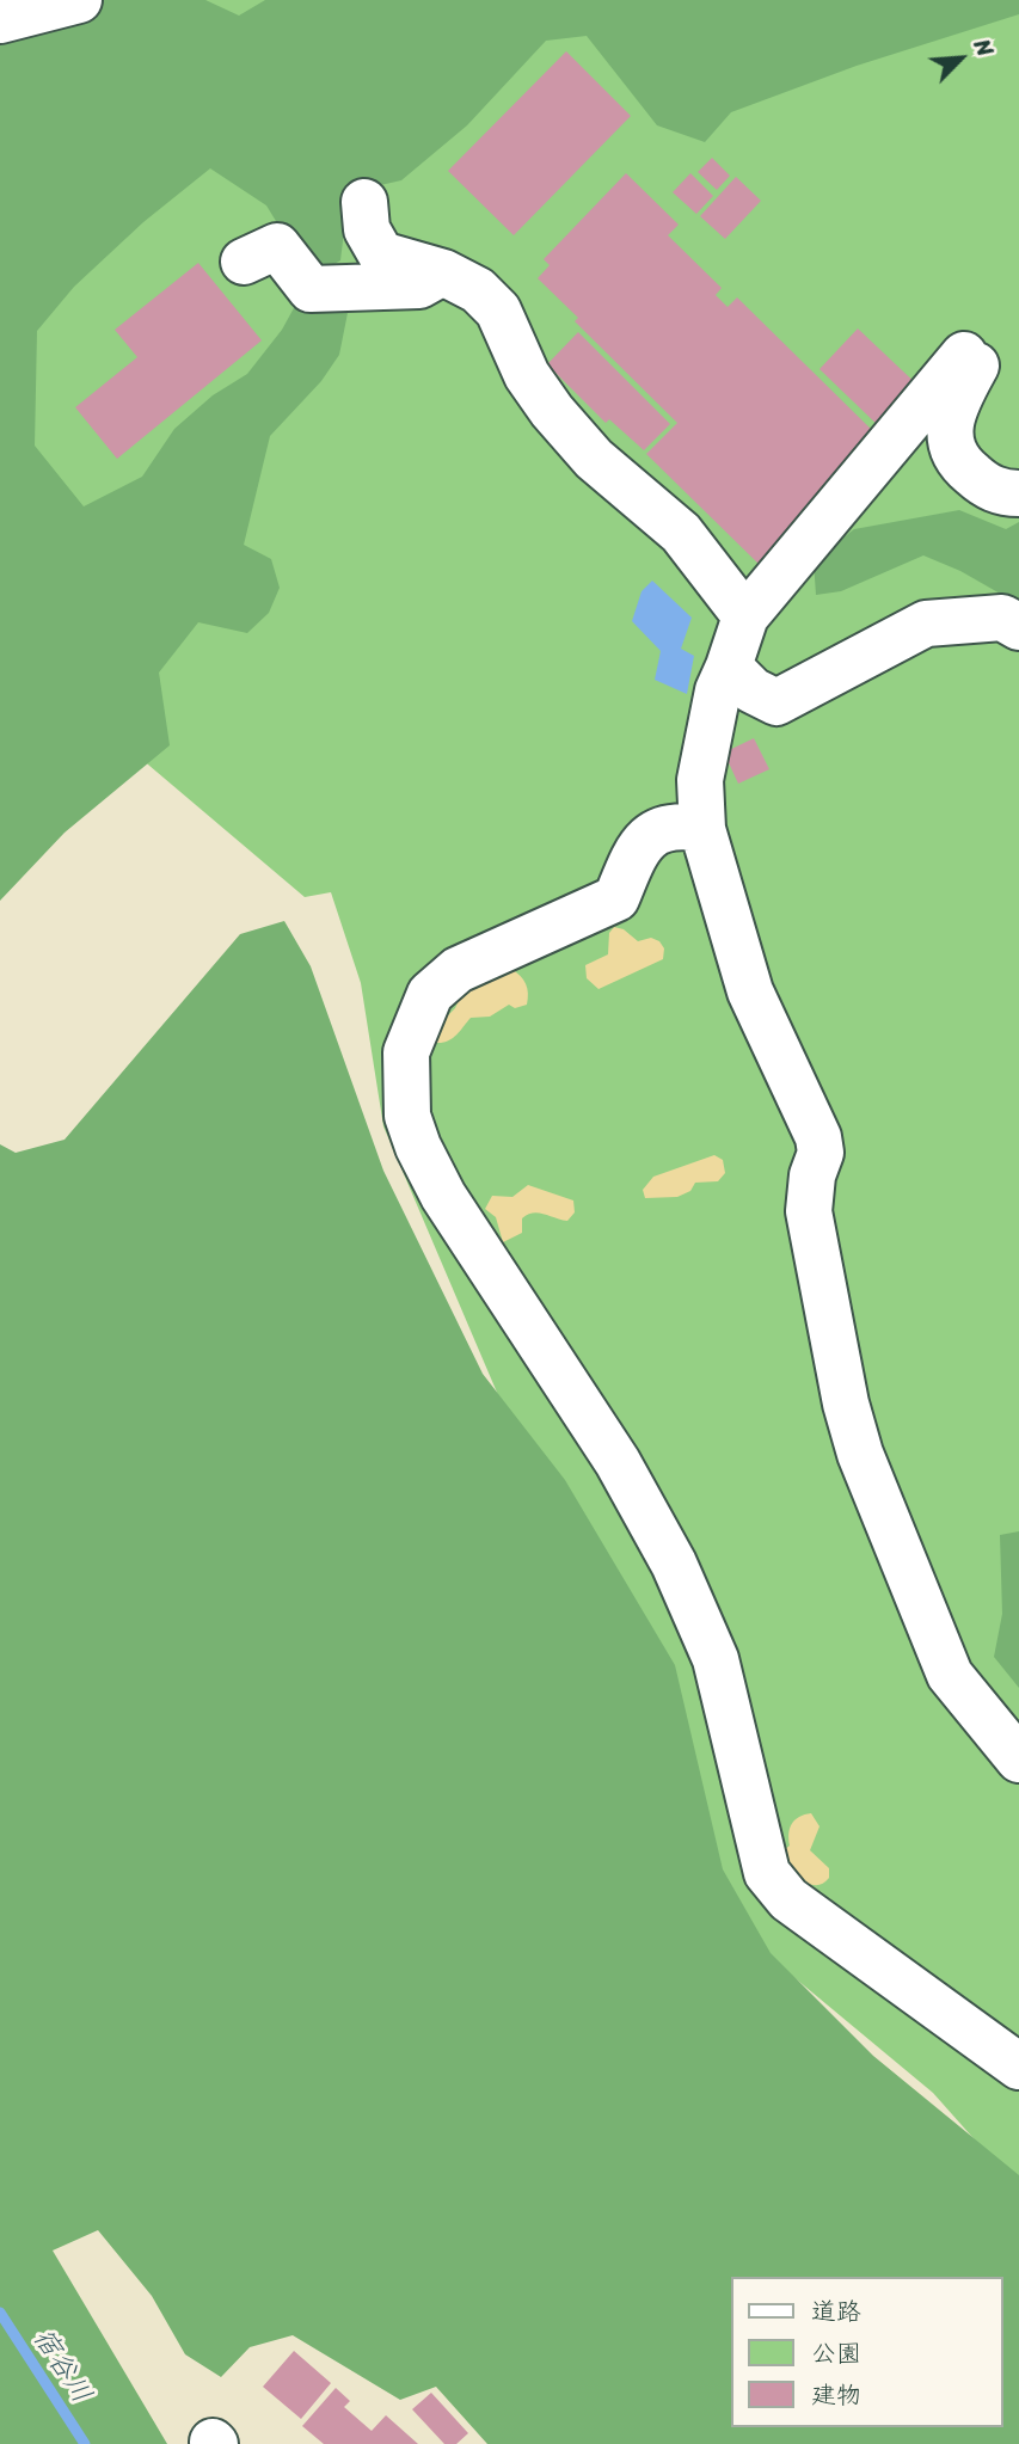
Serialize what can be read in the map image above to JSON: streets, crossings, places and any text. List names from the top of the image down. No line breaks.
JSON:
{"water":["宿谷川"],"legend":["道路","公園","建物"],"north":"top right"}
